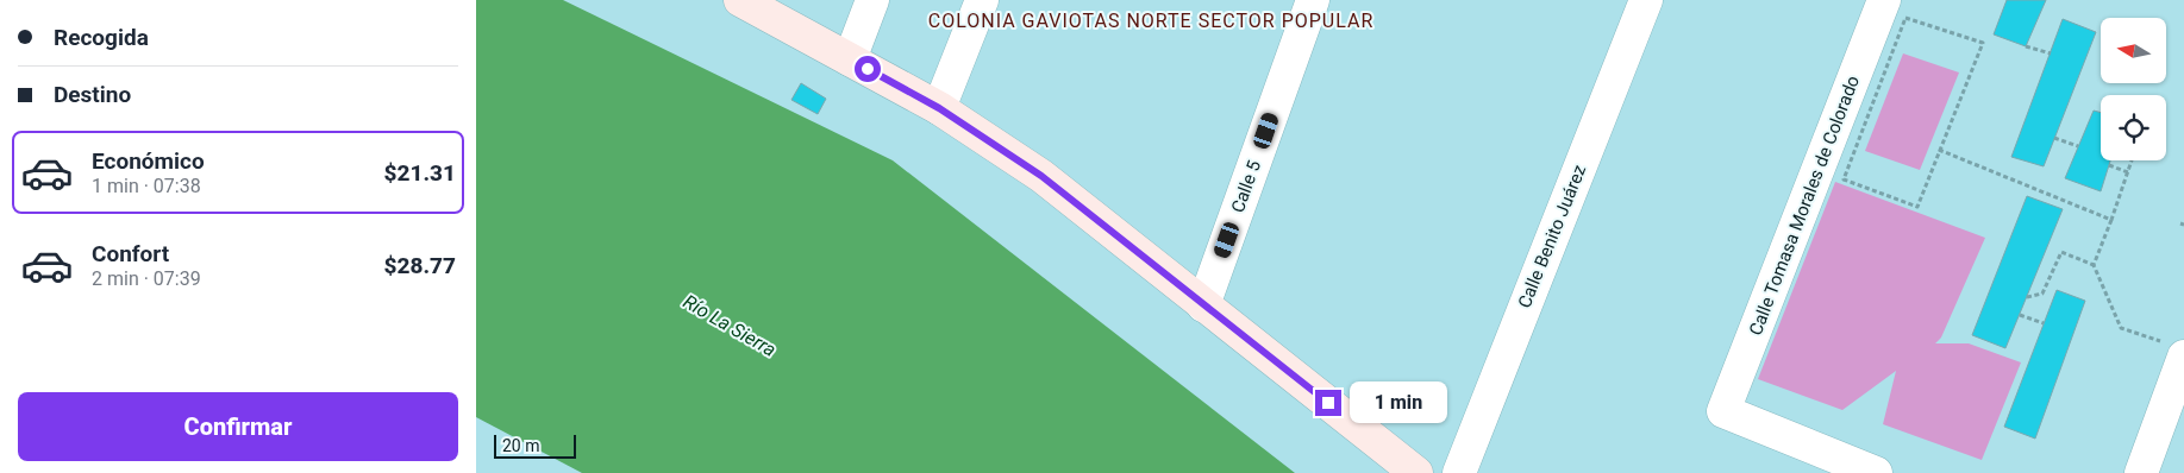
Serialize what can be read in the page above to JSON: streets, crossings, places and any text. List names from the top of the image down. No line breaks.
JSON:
{"streets":{"street":["Calle 5","Calle Tomasa Morales de Colorado","Calle Benito Juárez"]},"districts":["COLONIA GAVIOTAS NORTE SECTOR POPULAR"],"water":["Río La Sierra"],"scale_bar":"20 m","north":"left","page":{"banner":["Recogida","Destino"],"list":[{"name":"Económico","note":"1 min · 07:38","value":"$21.31"},{"name":"Confort","note":"2 min · 07:39","value":"$28.77"}],"buttons":"Confirmar","bubble":"1 min","scale":"20 m"}}
